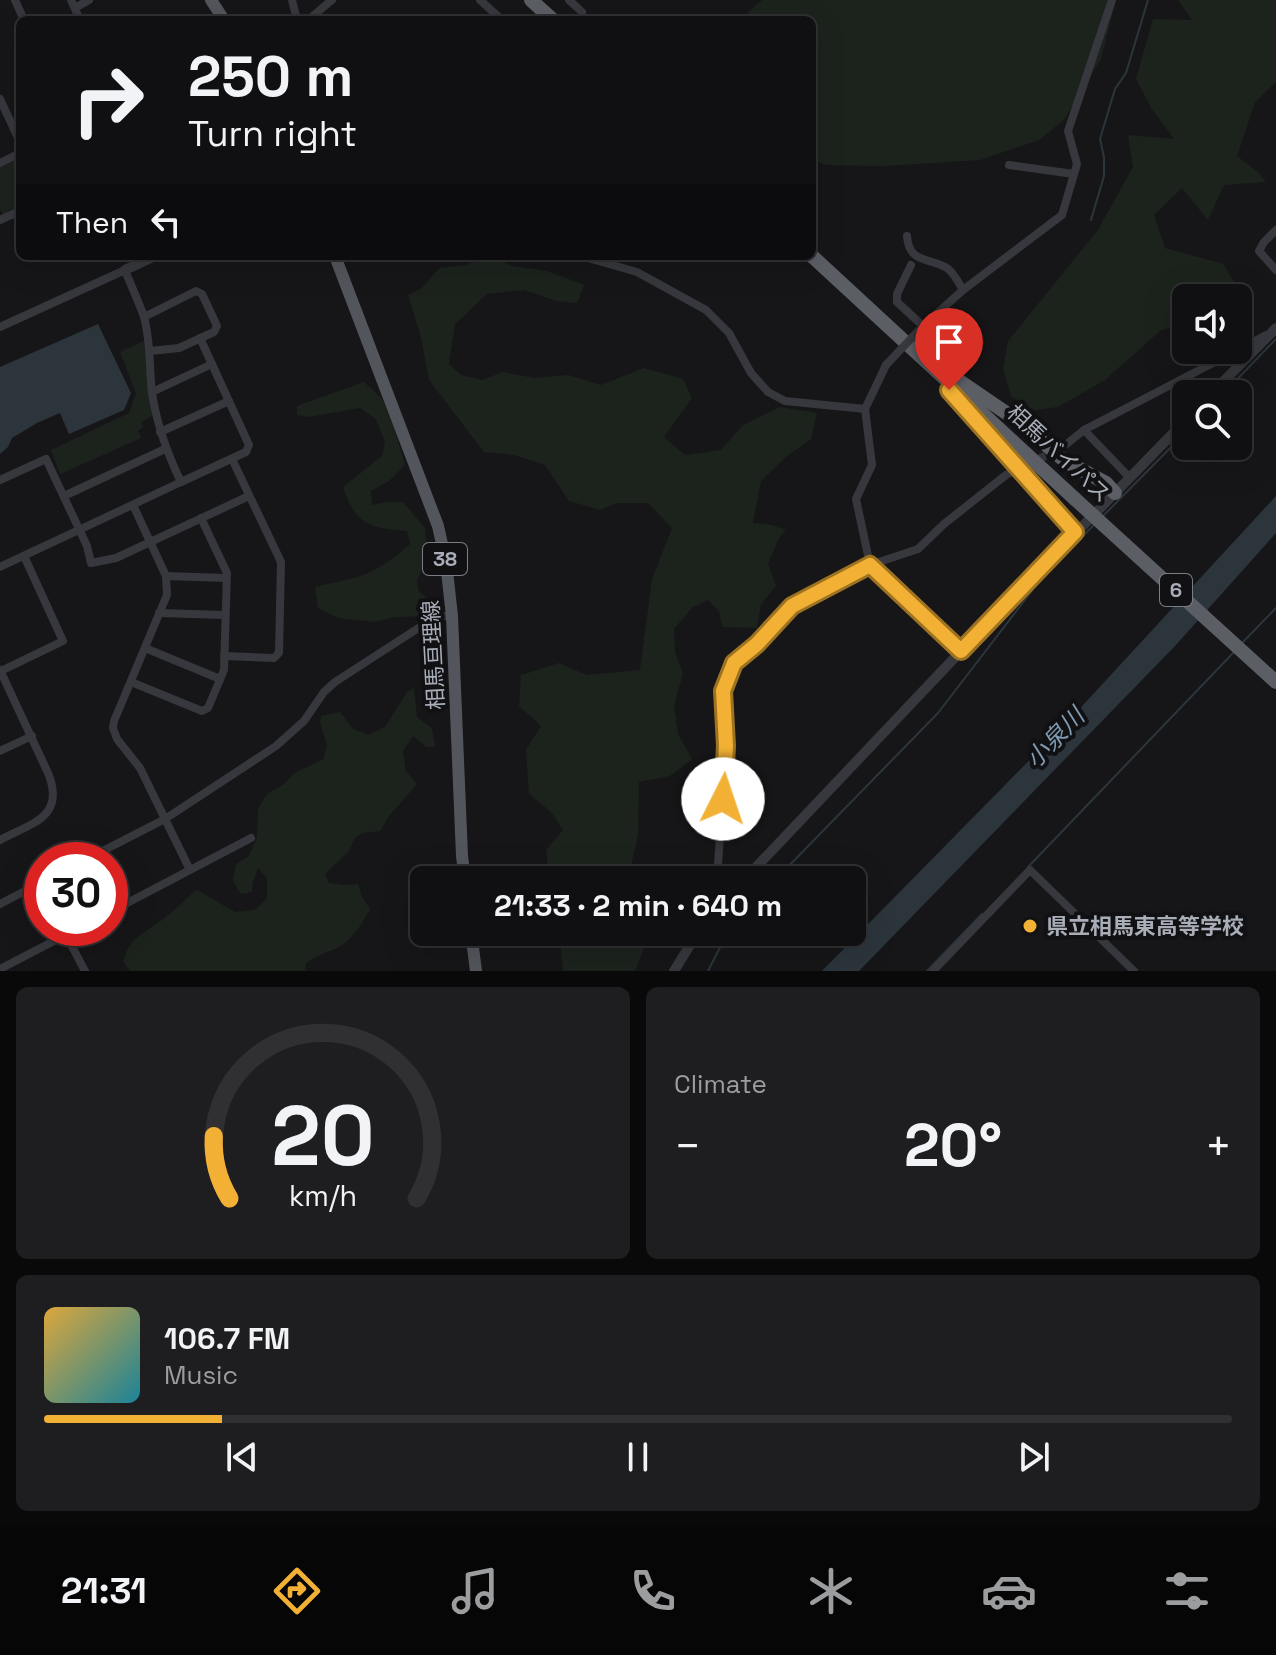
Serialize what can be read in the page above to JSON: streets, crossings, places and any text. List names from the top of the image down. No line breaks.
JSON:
{"streets":{"highway":["相馬バイパス","6"],"main road":["38","相馬亘理線"]},"water":["小泉川"],"places":["県立相馬東高等学校"],"page":{"turn":["250 m","Turn right"],"then":"Then","limit":"30","trip":"21:33 · 2 min · 640 m","tile":"Climate","heat":["−","20°","+"],"song":["106.7 FM","Music"],"tabs":"21:31","gauge":["20","km/h"]}}
